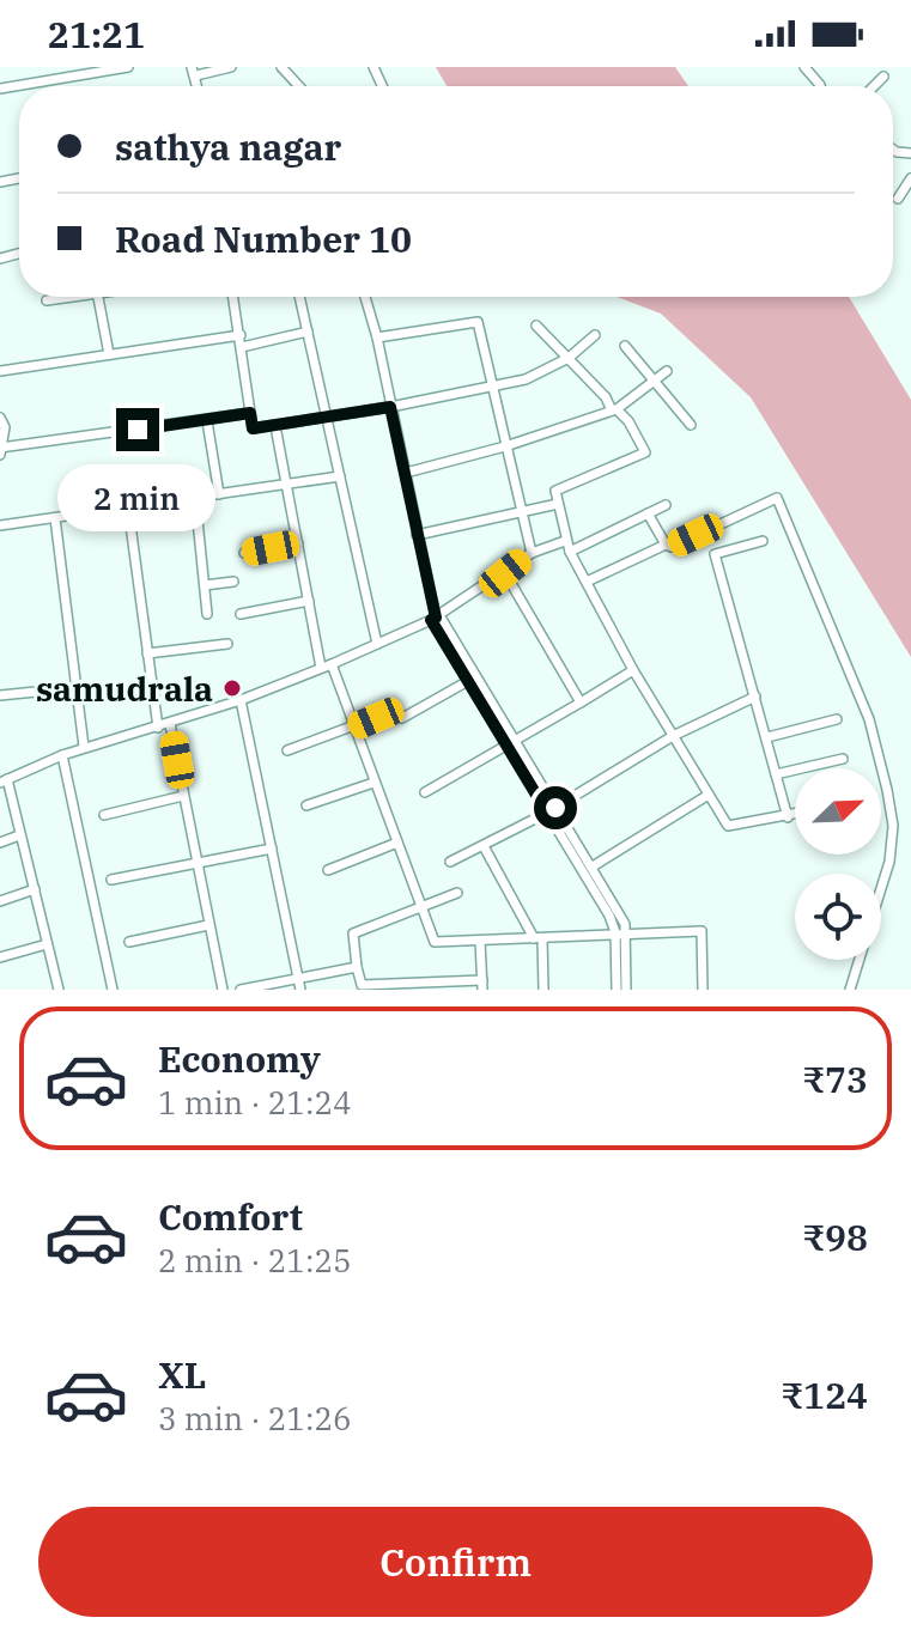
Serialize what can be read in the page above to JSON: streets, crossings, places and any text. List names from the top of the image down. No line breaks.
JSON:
{"places":["samudrala"],"north":"top right","page":{"status":"21:21","banner":["sathya nagar","Road Number 10"],"bubble":"2 min","list":[{"name":"Economy","note":"1 min · 21:24","value":"₹73"},{"name":"Comfort","note":"2 min · 21:25","value":"₹98"},{"name":"XL","note":"3 min · 21:26","value":"₹124"}],"buttons":"Confirm"}}
